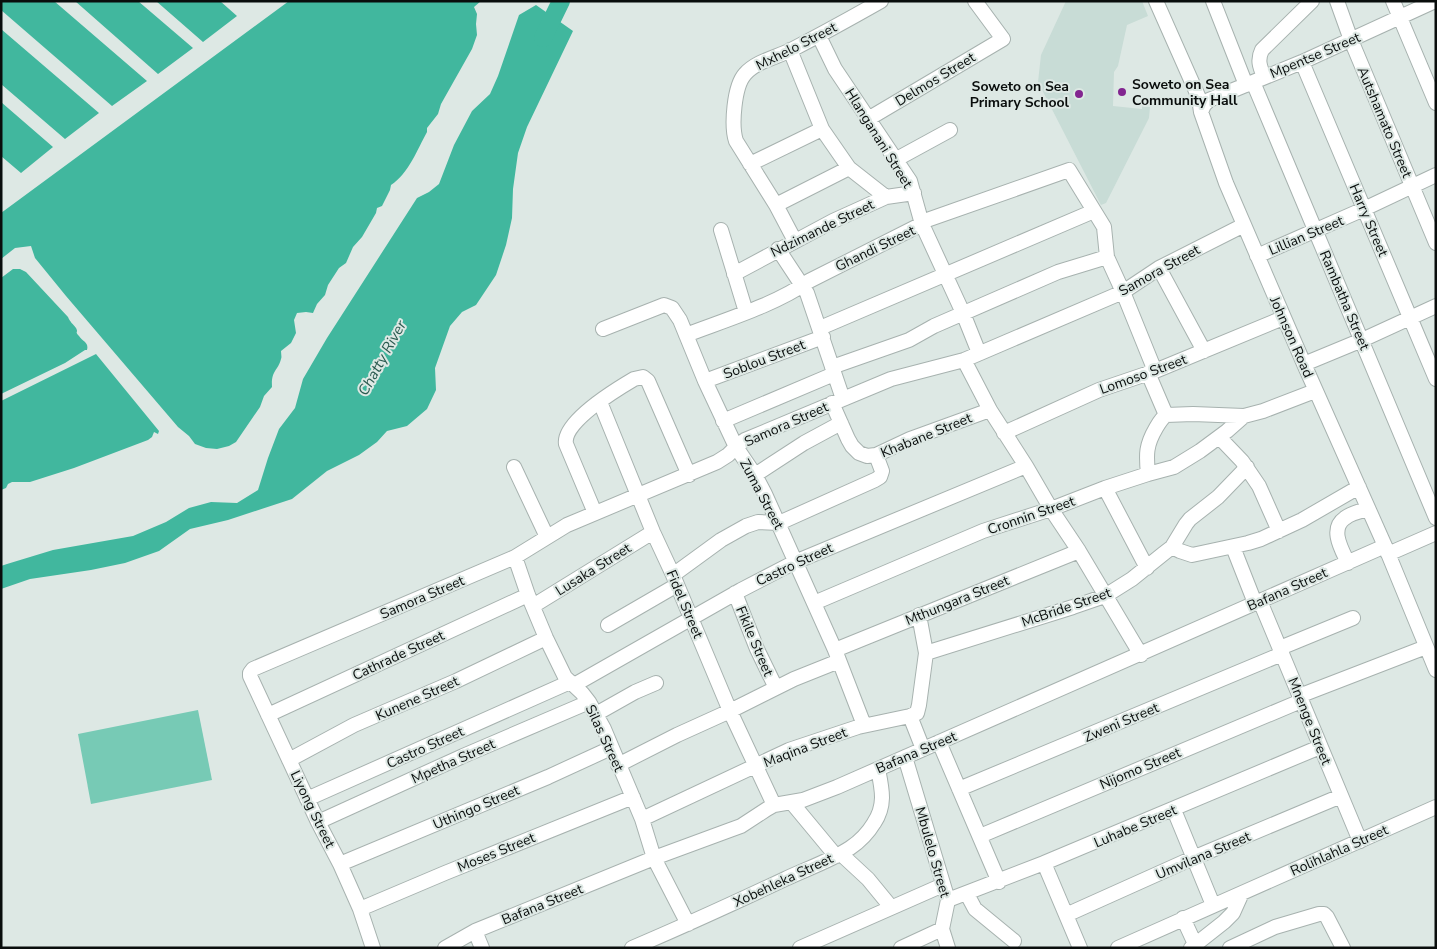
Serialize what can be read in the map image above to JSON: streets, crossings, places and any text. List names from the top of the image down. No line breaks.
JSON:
{"streets":{"street":["Mxhelo Street","Mpentse Street","Delmos Street","Autshamato Street","Hlanganani Street","Harry Street","Ndzimande Street","Lillian Street","Ghandi Street","Samora Street","Rambatha Street","Johnson Road","Soblou Street","Lomoso Street","Khabane Street","Zuma Street","Cronnin Street","Castro Street","Lusaka Street","Bafana Street","Mthungara Street","Fidel Street","McBride Street","Fikile Street","Cathrade Street","Kunene Street","Mnenge Street","Zweni Street","Silas Street","Maqina Street","Mpetha Street","Nijomo Street","Uthingo Street","Liyong Street","Luhabe Street","Rolihlahla Street","Moses Street","Mbulelo Street","Umvilana Street","Xobehleka Street"]},"crossings":[["Mxhelo Street","Hlanganani Street"],["Mxhelo Street","Ndzimande Street"],["Mpentse Street","Autshamato Street"],["Mpentse Street","Harry Street"],["Mpentse Street","Rambatha Street"],["Mpentse Street","Johnson Road"],["Delmos Street","Hlanganani Street"],["Autshamato Street","Lillian Street"],["Hlanganani Street","Ndzimande Street"],["Hlanganani Street","Ghandi Street"],["Hlanganani Street","Samora Street"],["Hlanganani Street","Soblou Street"],["Harry Street","Lillian Street"],["Ndzimande Street","Khabane Street"],["Lillian Street","Rambatha Street"],["Lillian Street","Johnson Road"],["Ghandi Street","Soblou Street"],["Ghandi Street","Khabane Street"],["Ghandi Street","Zuma Street"],["Samora Street","Johnson Road"],["Samora Street","Khabane Street"],["Samora Street","Zuma Street"],["Samora Street","Fidel Street"],["Samora Street","Silas Street"],["Samora Street","Liyong Street"],["Johnson Road","Lomoso Street"],["Johnson Road","Bafana Street"],["Johnson Road","Nijomo Street"],["Soblou Street","Khabane Street"],["Soblou Street","Zuma Street"],["Zuma Street","Cronnin Street"],["Zuma Street","Castro Street"],["Zuma Street","Mthungara Street"],["Zuma Street","Maqina Street"],["Castro Street","Fidel Street"],["Castro Street","Fikile Street"],["Castro Street","Silas Street"],["Castro Street","Liyong Street"],["Lusaka Street","Fidel Street"],["Lusaka Street","Cathrade Street"],["Lusaka Street","Silas Street"],["Bafana Street","Fidel Street"],["Bafana Street","Mnenge Street"],["Bafana Street","Silas Street"],["Bafana Street","Mbulelo Street"],["Bafana Street","Xobehleka Street"],["Mthungara Street","Fidel Street"],["Mthungara Street","Fikile Street"],["Mthungara Street","Silas Street"],["Fidel Street","Maqina Street"],["Cathrade Street","Silas Street"],["Cathrade Street","Liyong Street"],["Kunene Street","Silas Street"],["Kunene Street","Liyong Street"],["Mnenge Street","Zweni Street"],["Mnenge Street","Nijomo Street"],["Mnenge Street","Luhabe Street"],["Mnenge Street","Rolihlahla Street"],["Mnenge Street","Umvilana Street"],["Silas Street","Maqina Street"],["Silas Street","Mpetha Street"],["Silas Street","Uthingo Street"],["Silas Street","Moses Street"],["Silas Street","Xobehleka Street"],["Mpetha Street","Liyong Street"],["Uthingo Street","Liyong Street"],["Liyong Street","Moses Street"],["Luhabe Street","Mbulelo Street"]],"water":["Chatty River"],"places":["Soweto on Sea Community Hall","Soweto on Sea Primary School"]}
